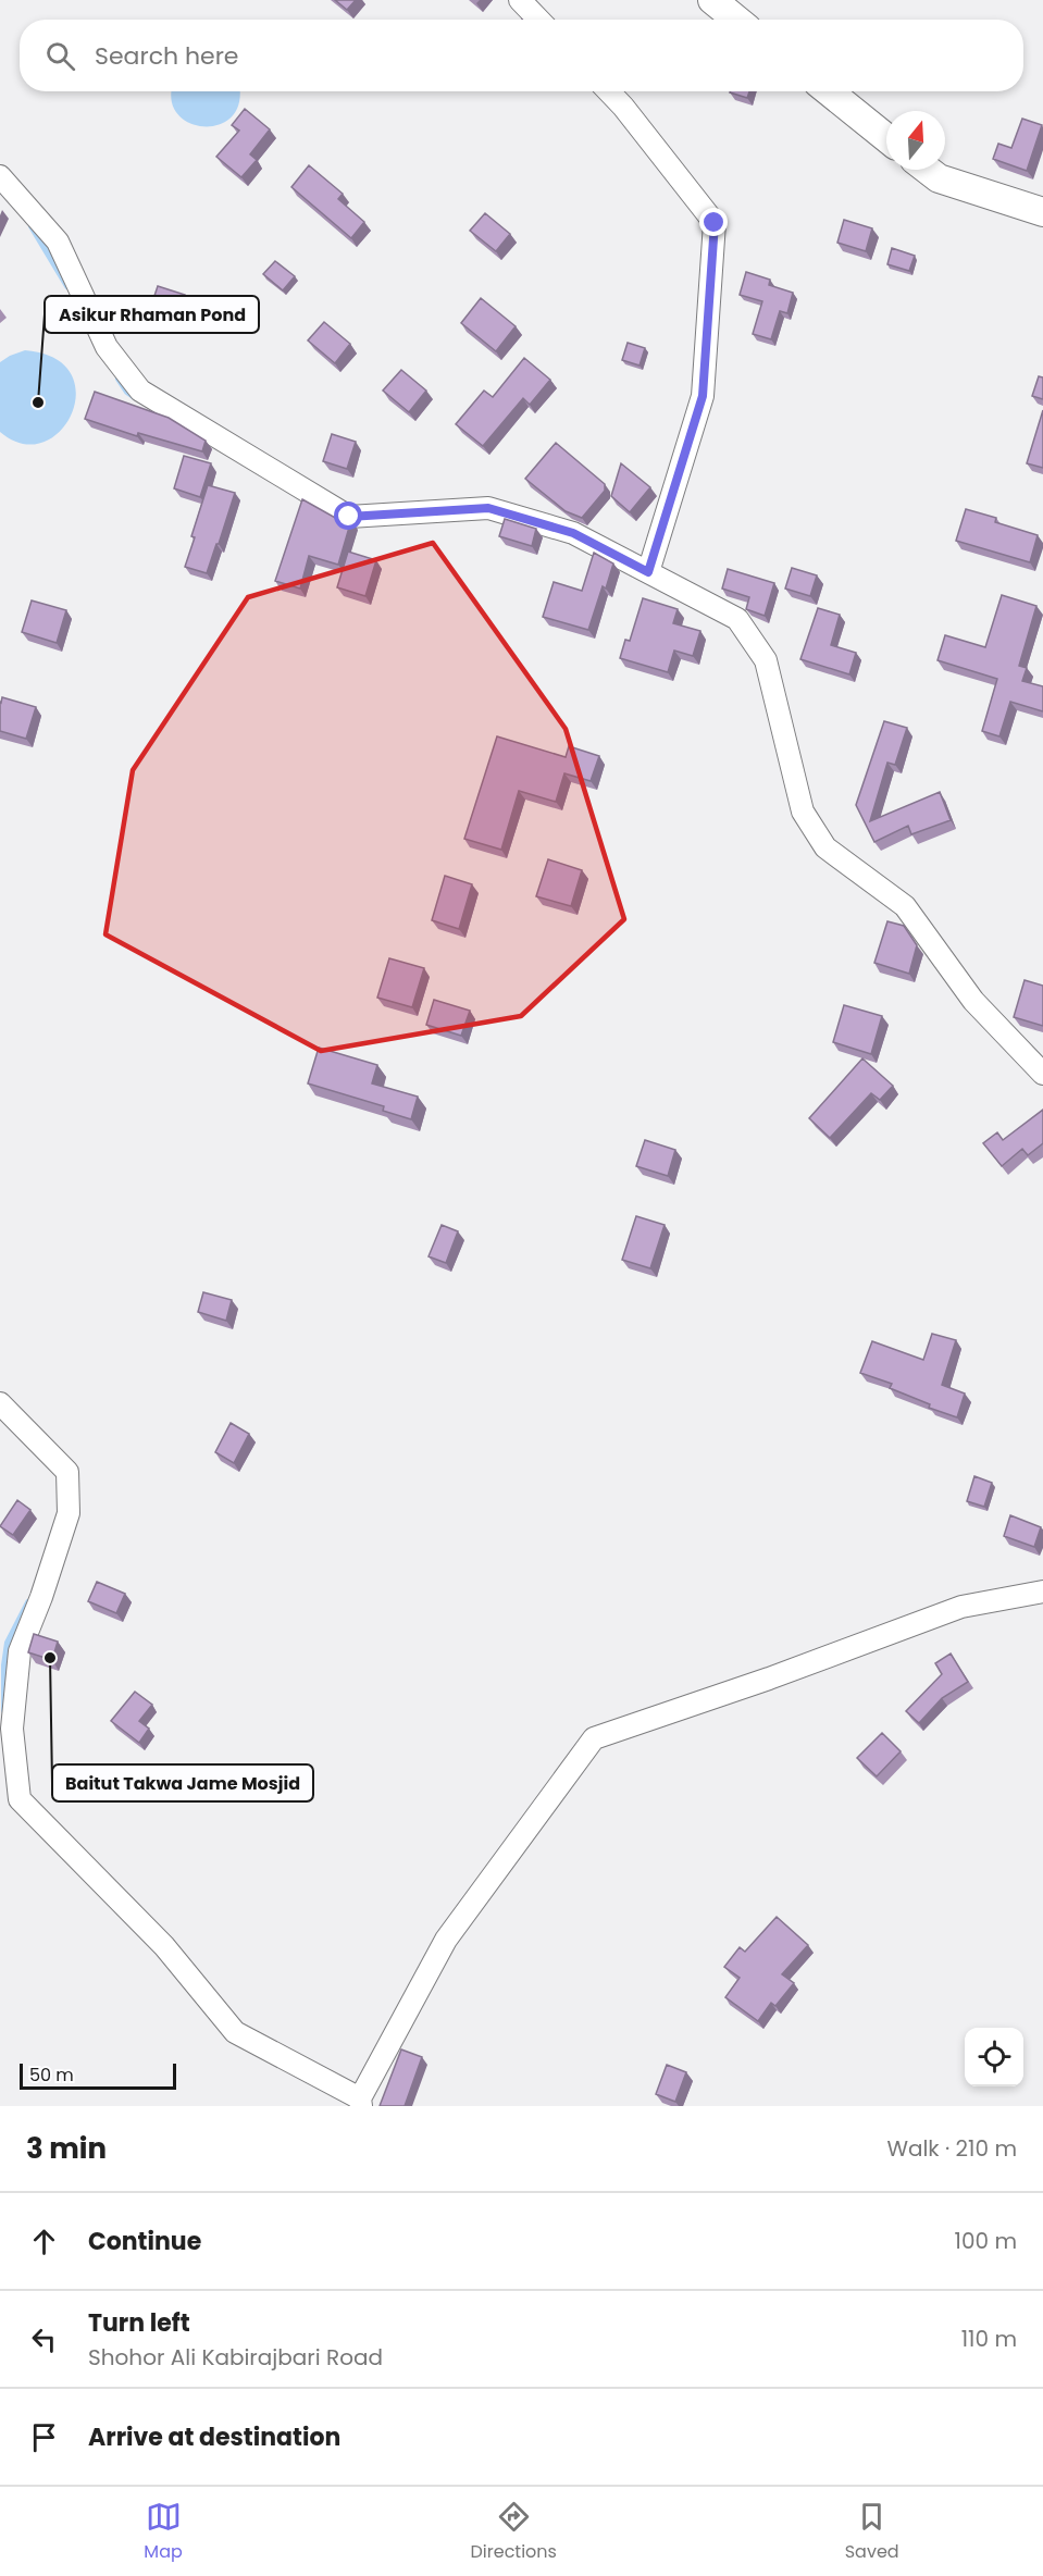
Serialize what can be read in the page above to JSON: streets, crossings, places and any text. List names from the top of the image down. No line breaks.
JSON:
{"places":["Asikur Rhaman Pond","Baitut Takwa Jame Mosjid"],"scale_bar":"50 m","north":"top","page":{"search":"Search here","scale":"50 m","heading":["3 min","Walk · 210 m"],"list":[["Continue","100 m"],["Turn left","Shohor Ali Kabirajbari Road","110 m"],"Arrive at destination"],"nav":["Map","Directions","Saved"]}}
